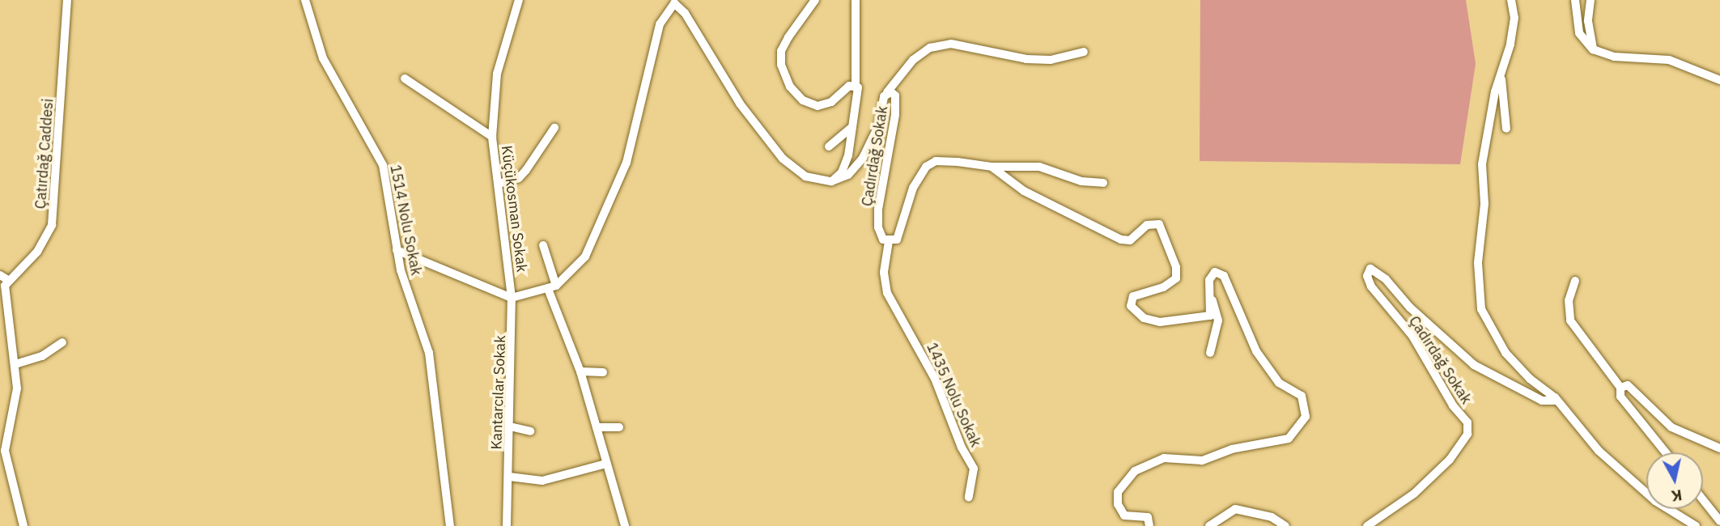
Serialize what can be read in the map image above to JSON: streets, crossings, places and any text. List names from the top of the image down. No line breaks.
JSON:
{"streets":{"street":["Çatırdağ Caddesi","Çadırdağ Sokak","Küçükosman Sokak","1514 Nolu Sokak","Kantarcılar Sokak","1435 Nolu Sokak"]},"crossings":[["Çadırdağ Sokak","1435 Nolu Sokak"],["Küçükosman Sokak","Kantarcılar Sokak"]],"north":"bottom"}
